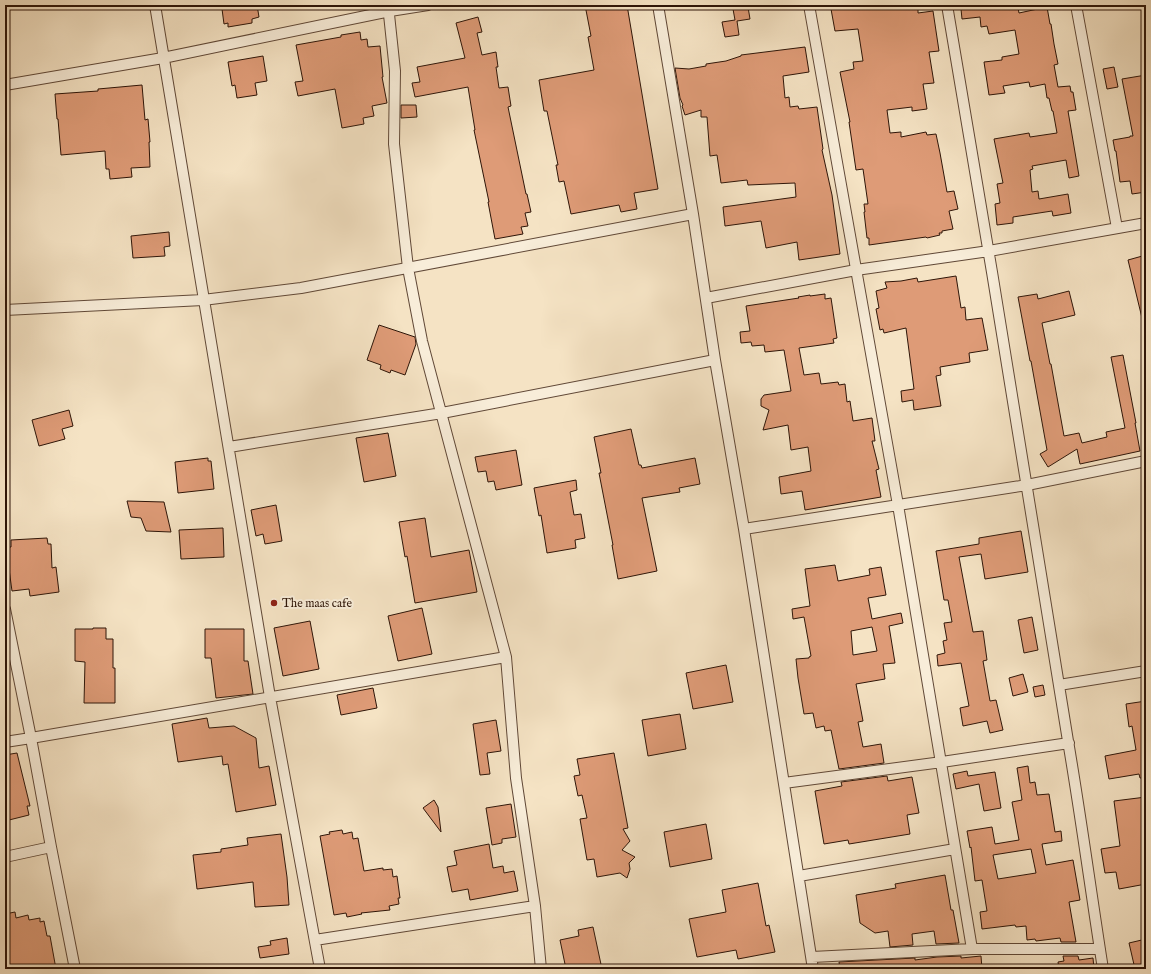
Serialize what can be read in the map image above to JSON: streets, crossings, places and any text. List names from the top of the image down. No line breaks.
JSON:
{"places":["The maas cafe"]}
